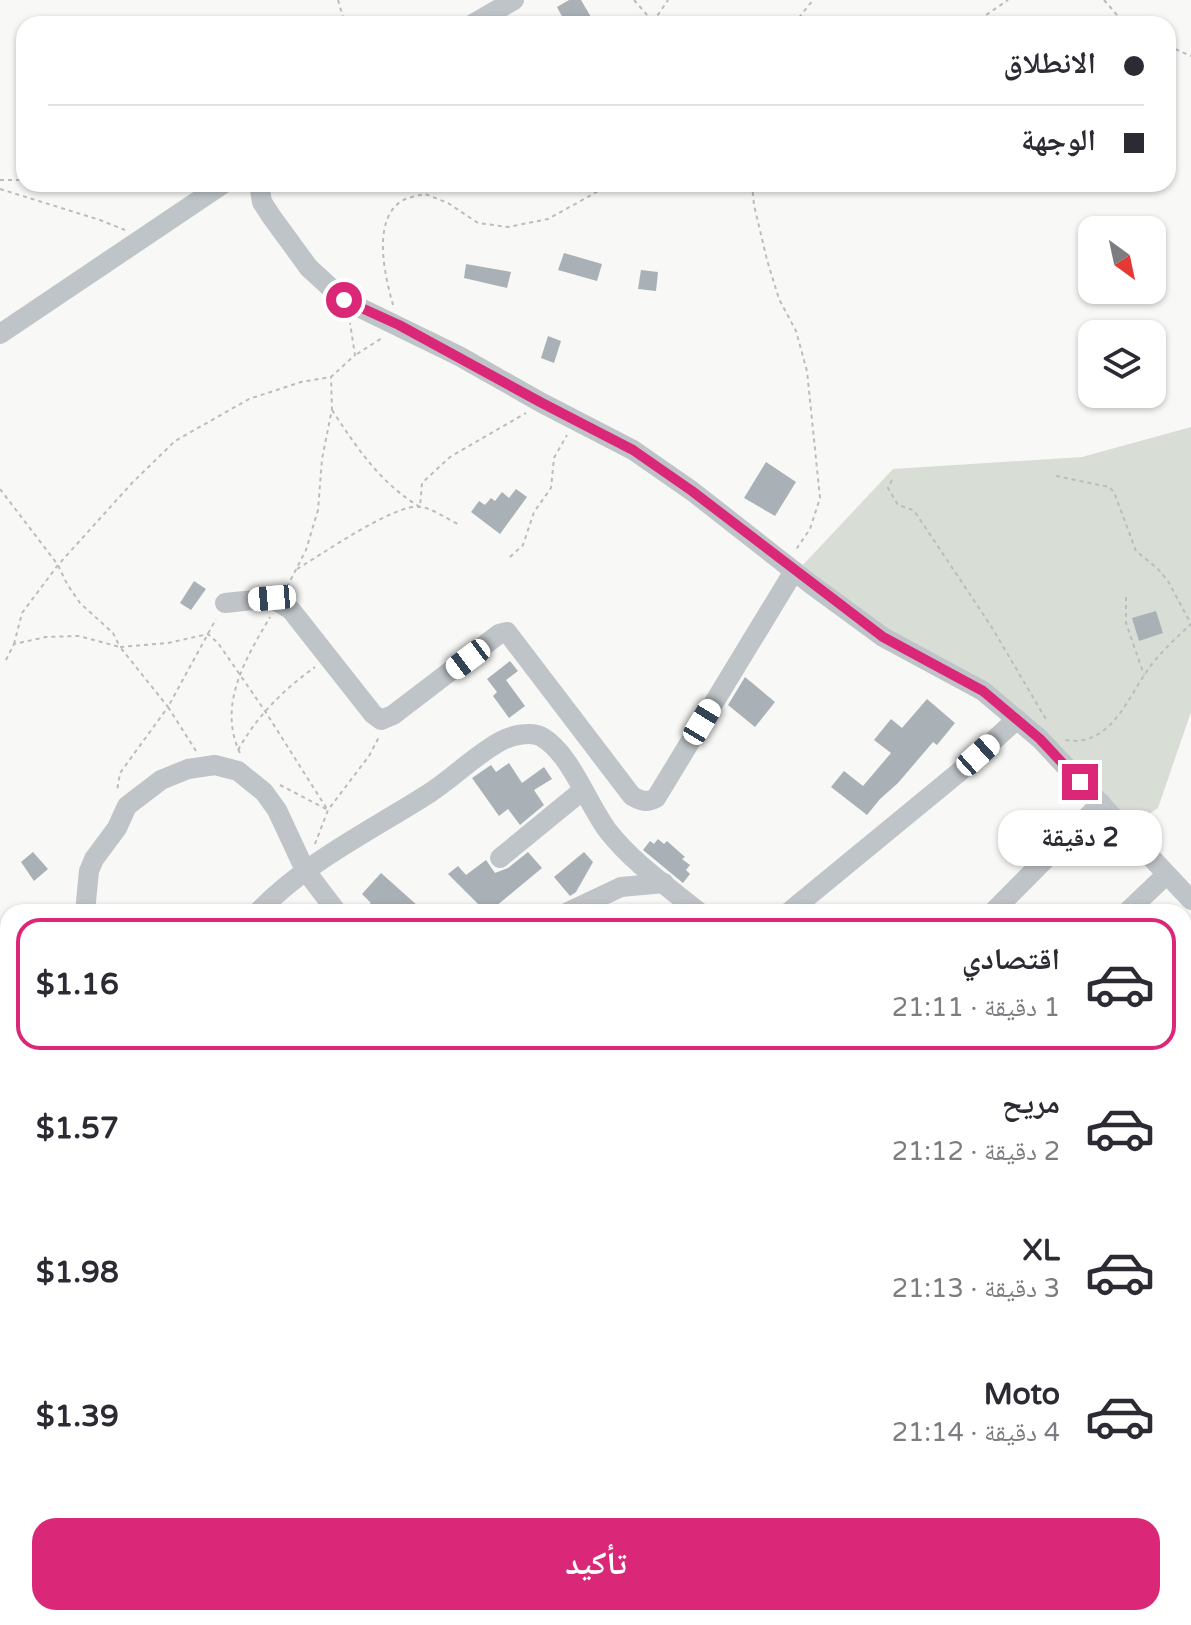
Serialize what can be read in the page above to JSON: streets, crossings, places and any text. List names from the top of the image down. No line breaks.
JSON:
{"north":"bottom right","page":{"banner":["الانطلاق","الوجهة"],"bubble":"2 دقيقة","list":[{"name":"اقتصادي","note":"1 دقيقة · 21:11","value":"$1.16"},{"name":"مريح","note":"2 دقيقة · 21:12","value":"$1.57"},{"name":"XL","note":"3 دقيقة · 21:13","value":"$1.98"},{"name":"Moto","note":"4 دقيقة · 21:14","value":"$1.39"}],"buttons":"تأكيد"}}
